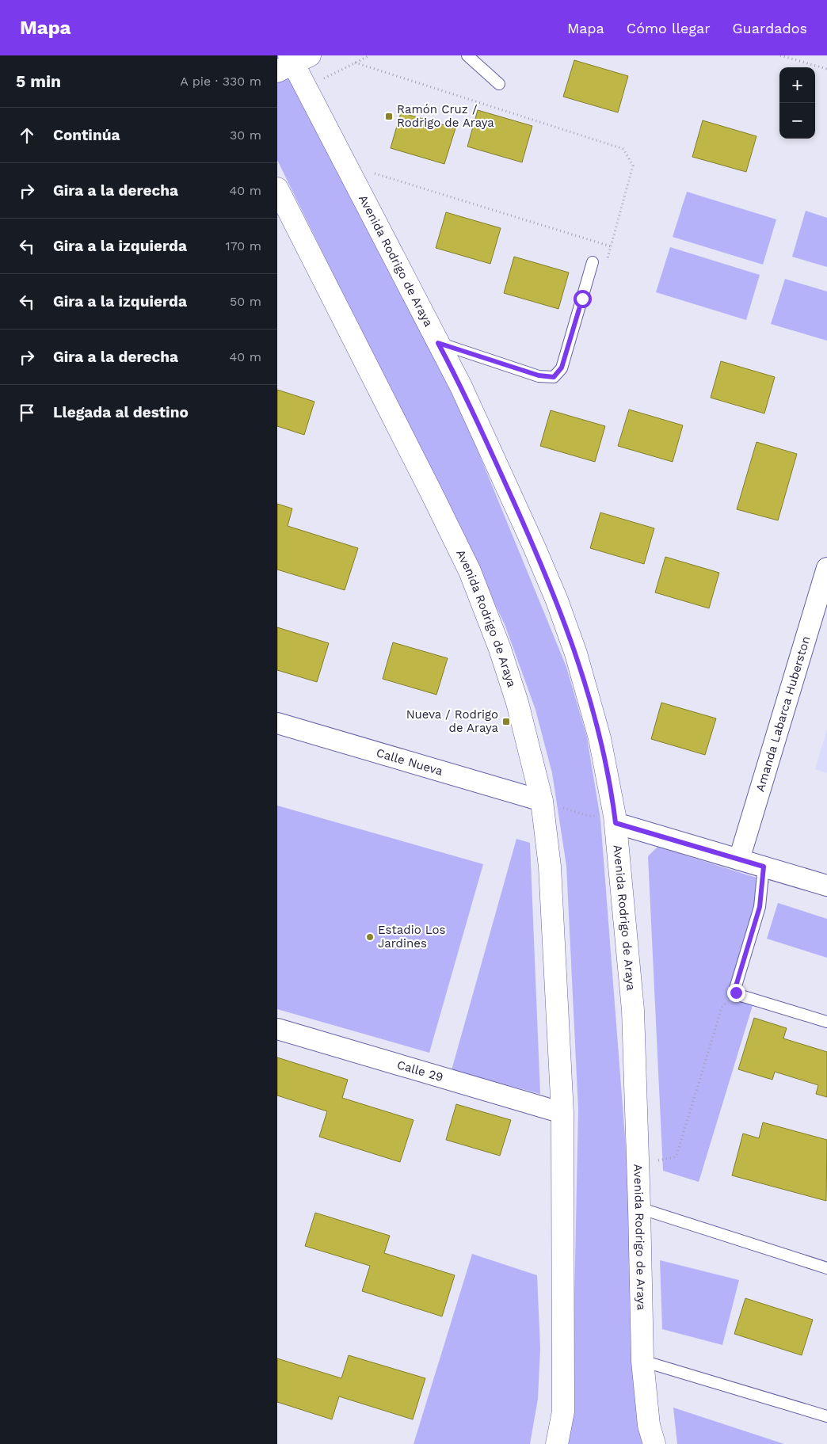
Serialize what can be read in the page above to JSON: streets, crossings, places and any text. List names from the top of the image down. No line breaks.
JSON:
{"streets":{"main road":["Avenida Rodrigo de Araya"],"street":["Amanda Labarca Huberston","Calle Nueva","Calle 29"]},"crossings":[["Avenida Rodrigo de Araya","Calle Nueva"],["Avenida Rodrigo de Araya","Calle 29"]],"places":{"transit":["Ramón Cruz / Rodrigo de Araya","Nueva / Rodrigo de Araya"],"other":["Estadio Los Jardines"]},"page":{"header":"Mapa","nav":["Mapa","Cómo llegar","Guardados"],"heading":["5 min","A pie · 330 m"],"map_buttons":["+","−"],"list":[["Continúa","30 m"],["Gira a la derecha","40 m"],["Gira a la izquierda","170 m"],["Gira a la izquierda","50 m"],["Gira a la derecha","40 m"],"Llegada al destino"]}}
